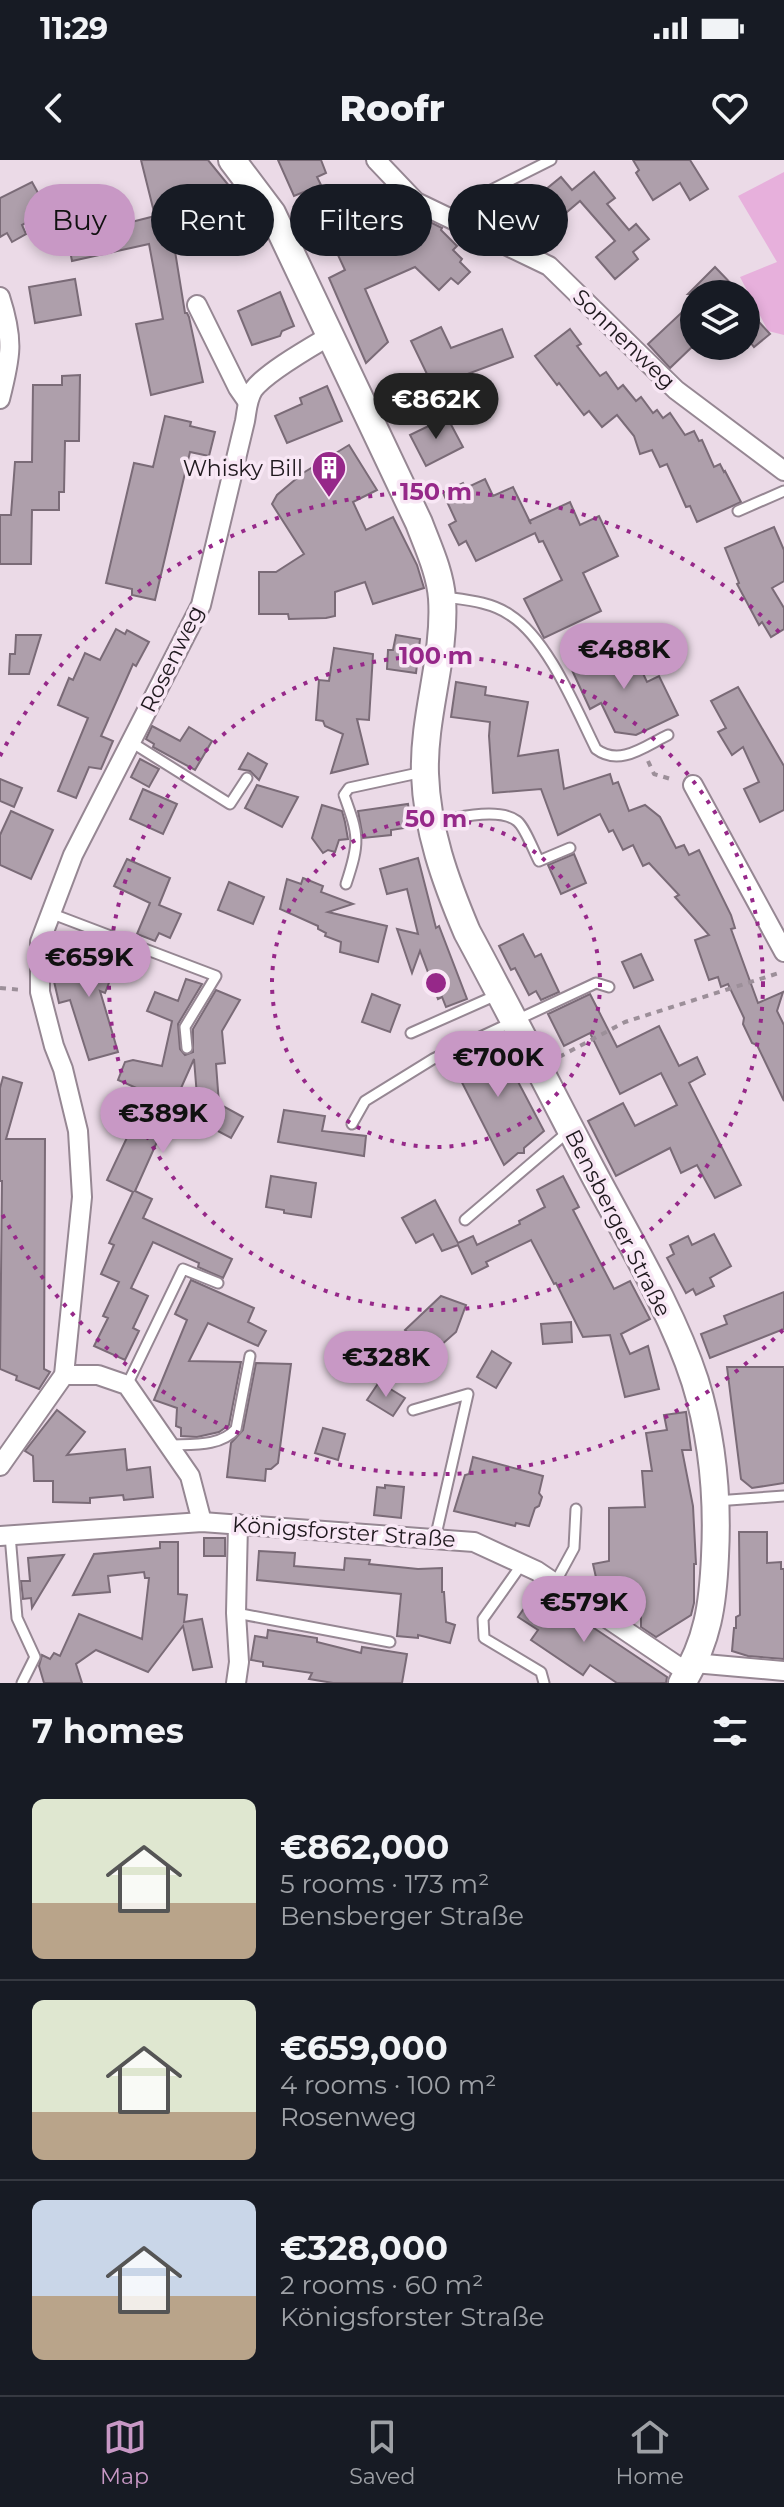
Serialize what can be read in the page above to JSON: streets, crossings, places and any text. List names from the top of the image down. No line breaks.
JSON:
{"streets":{"main road":["Bensberger Straße"],"street":["Sonnenweg","Rosenweg","Königsforster Straße"]},"crossings":[["Bensberger Straße","Königsforster Straße"]],"places":{"building":["Whisky Bill"]},"page":{"status":"11:29","header":"Roofr","chip":["Buy","Rent","Filters","New"],"price":["€862K","€488K","€659K","€700K","€389K","€328K","€579K"],"heading":"7 homes","list":[{"name":"€862,000","note":"5 rooms · 173 m² · Bensberger Straße"},{"name":"€659,000","note":"4 rooms · 100 m² · Rosenweg"},{"name":"€328,000","note":"2 rooms · 60 m² · Königsforster Straße"}],"tabs":["Map","Saved","Home"]},"rings":["150 m","100 m","50 m"]}
